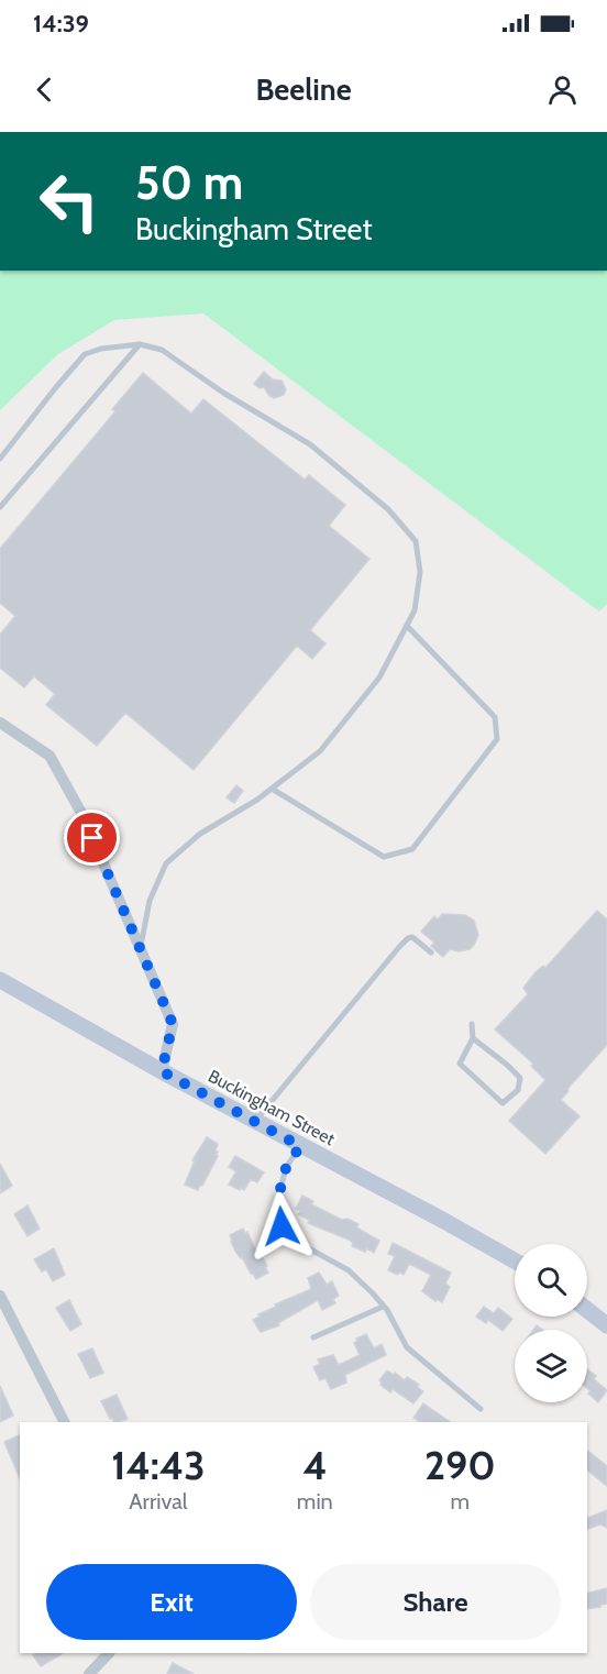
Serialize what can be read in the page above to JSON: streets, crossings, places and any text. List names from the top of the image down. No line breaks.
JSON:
{"streets":{"main road":["Buckingham Street"]},"page":{"status":"14:39","header":"Beeline","turn":["50 m","Buckingham Street"],"eta":["14:43","Arrival","4","min","290","m"],"buttons":["Exit","Share"]}}
